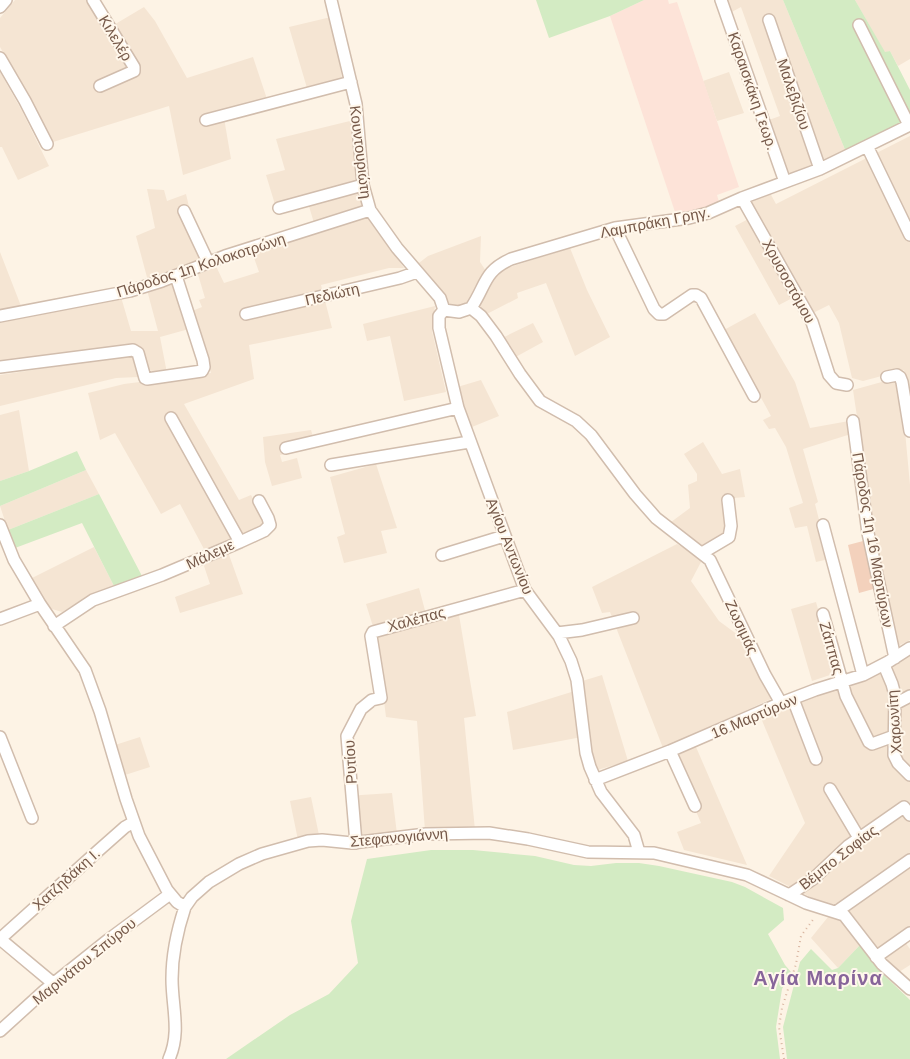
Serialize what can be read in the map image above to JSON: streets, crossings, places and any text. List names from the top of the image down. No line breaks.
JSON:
{"streets":{"street":["Κιλελέρ","Καραισκάκη Γεωρ.","Μαλεβιζίου","Κουντουριώτη","Λαμπράκη Γρηγ.","Πάροδος 1η Κολοκοτρώνη","Χρυσοστόμου","Πεδιώτη","Πάροδος 1η 16 Μαρτύρων","Αγίου Αντωνίου","Μάλεμε","Χαλέπας","Ζωσιμάς","Ζάππας","16 Μαρτύρων","Χαρωνίτη","Ρυτίου","Στεφανογιάννη","Βέμπο Σοφίας","Χατζηδάκη Ι.","Μαρινάτου Σπύρου"]},"crossings":[["Καραισκάκη Γεωρ.","Λαμπράκη Γρηγ."],["Μαλεβιζίου","Λαμπράκη Γρηγ."],["Κουντουριώτη","Πάροδος 1η Κολοκοτρώνη"],["Κουντουριώτη","Πεδιώτη"],["Κουντουριώτη","Αγίου Αντωνίου"],["Λαμπράκη Γρηγ.","Χρυσοστόμου"],["Λαμπράκη Γρηγ.","Ζωσιμάς"],["Πάροδος 1η 16 Μαρτύρων","16 Μαρτύρων"],["Αγίου Αντωνίου","Χαλέπας"],["Αγίου Αντωνίου","16 Μαρτύρων"],["Αγίου Αντωνίου","Στεφανογιάννη"],["Χαλέπας","Ρυτίου"],["Ζωσιμάς","16 Μαρτύρων"],["Ζάππας","16 Μαρτύρων"],["Ζάππας","Χαρωνίτη"],["16 Μαρτύρων","Χαρωνίτη"],["Ρυτίου","Στεφανογιάννη"],["Στεφανογιάννη","Βέμπο Σοφίας"]],"districts":["Αγία Μαρίνα"]}
